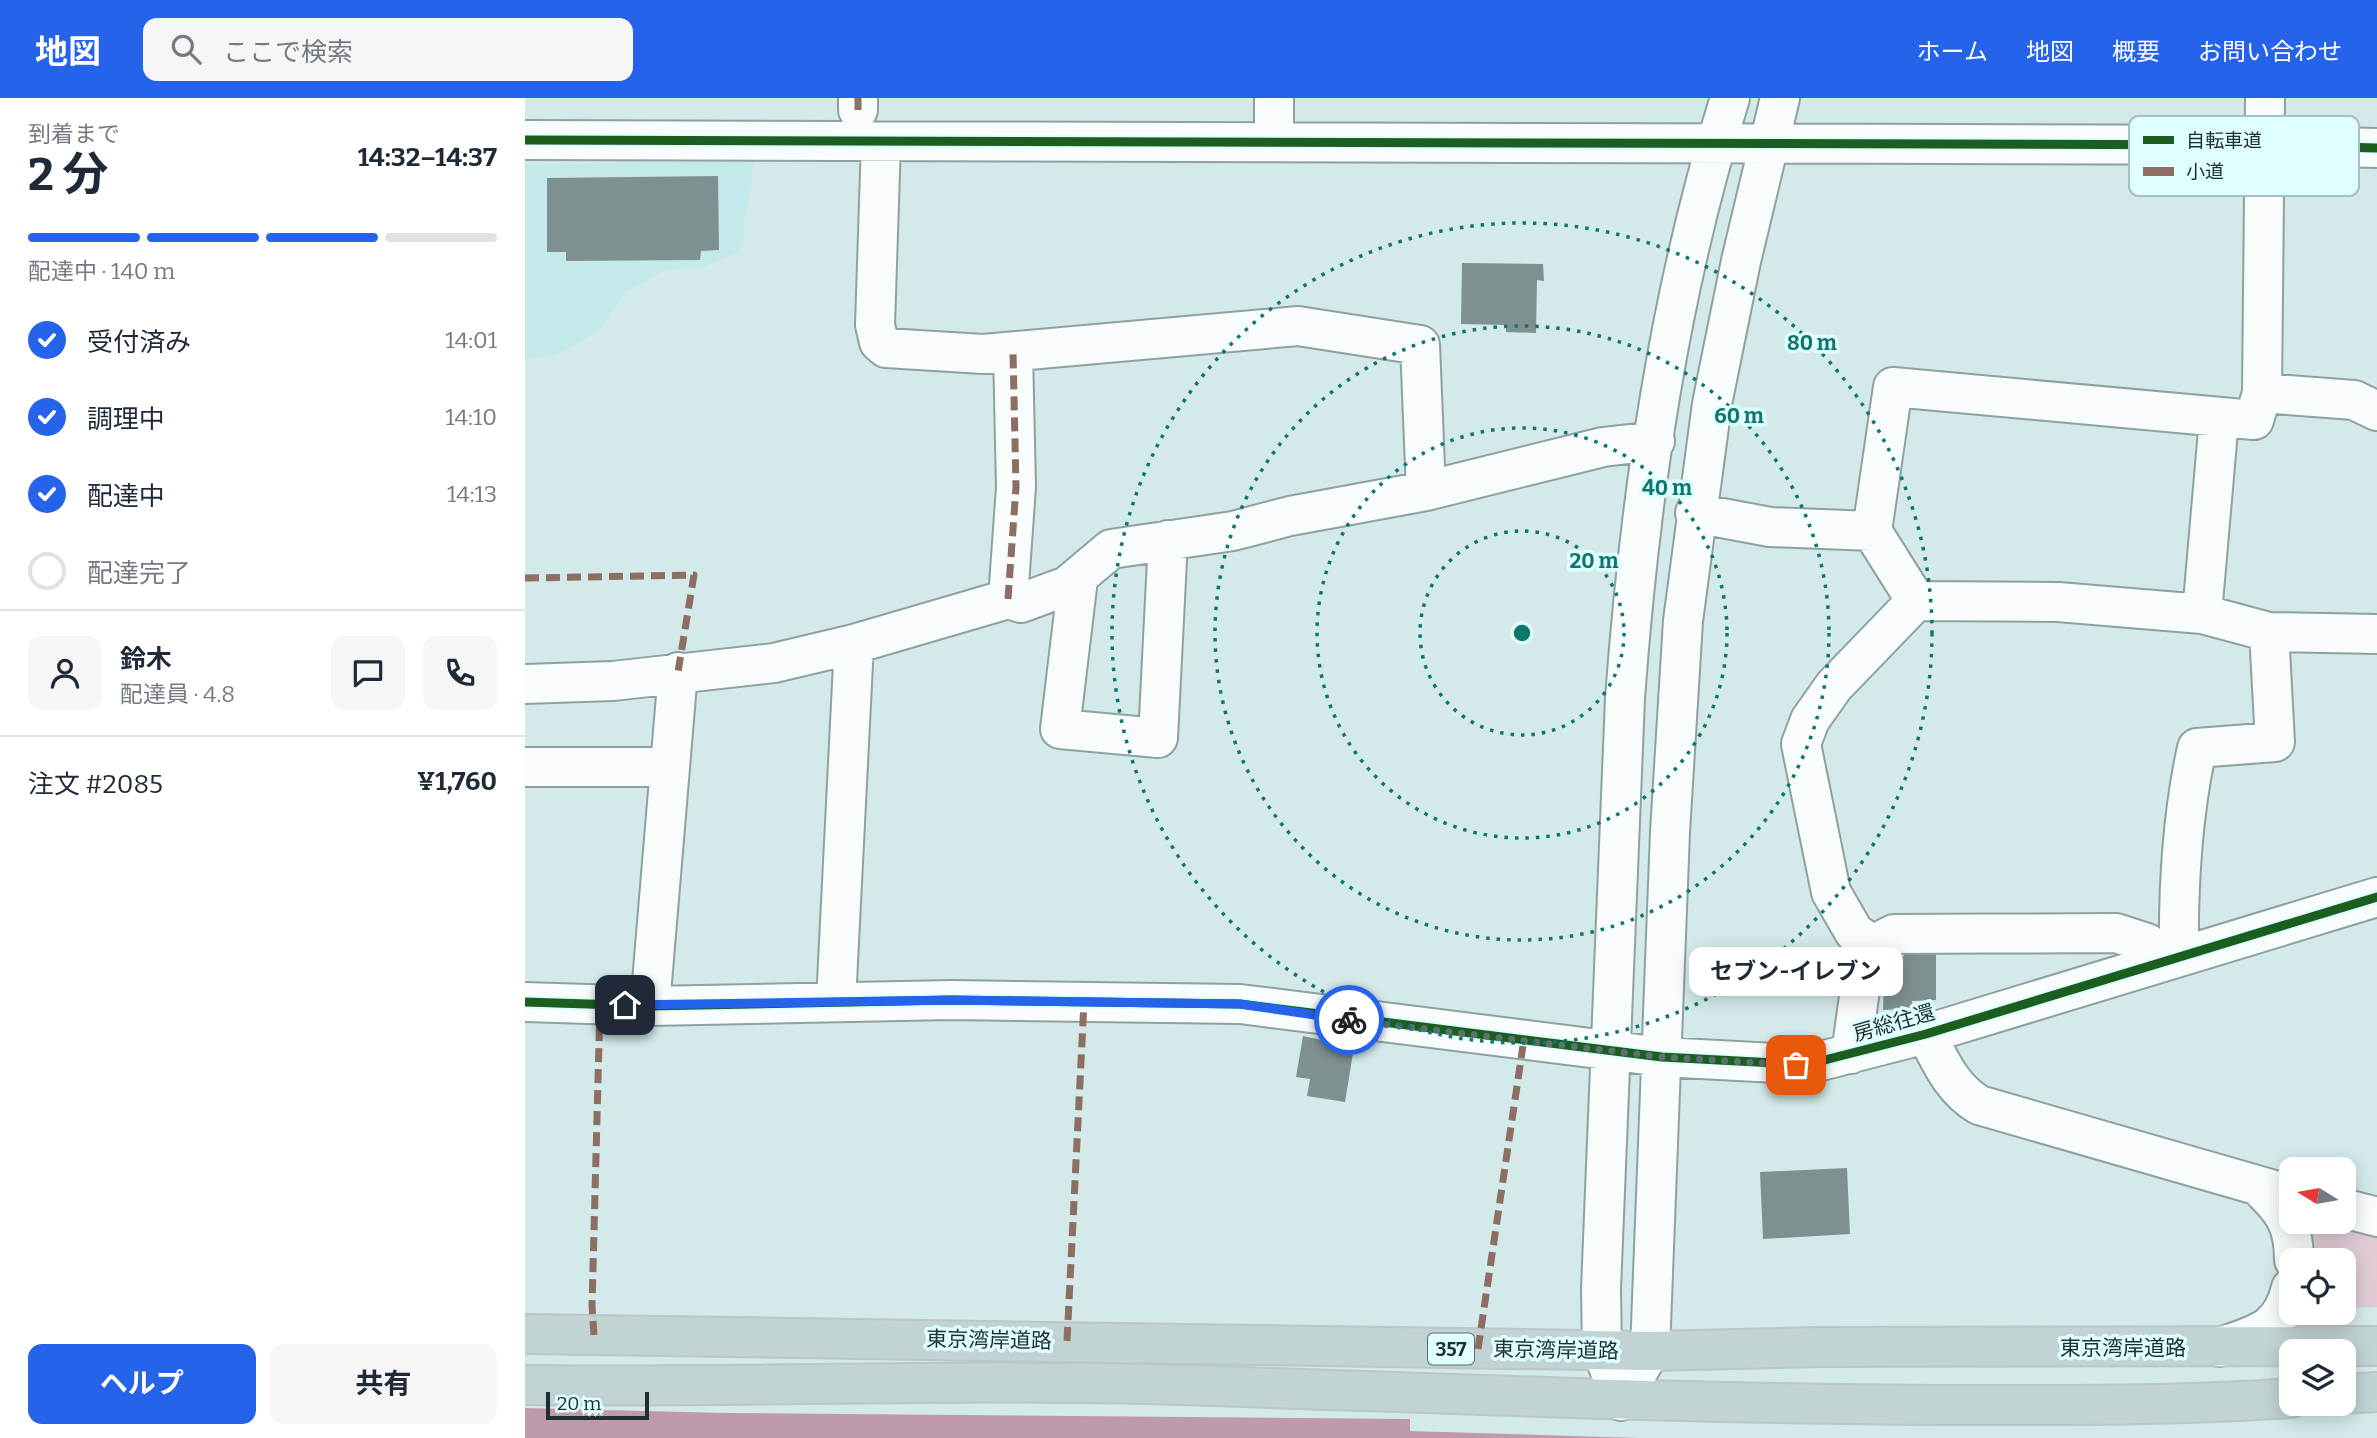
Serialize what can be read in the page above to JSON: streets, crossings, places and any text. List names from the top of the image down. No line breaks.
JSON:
{"streets":{"highway":["東京湾岸道路","357"],"street":["房総往還"]},"places":["セブン-イレブン"],"legend":["自転車道","小道"],"scale_bar":"20 m","north":"left","page":{"header":"地図","search":"ここで検索","nav":["ホーム","地図","概要","お問い合わせ"],"heading":["2 分","到着まで","14:32–14:37"],"panel":["鈴木","配達員 · 4.8","注文 #2085","¥1,760"],"bar":"配達中 · 140 m","list":[["受付済み","14:01"],["調理中","14:10"],["配達中","14:13"],"配達完了"],"bubble":"セブン-イレブン","buttons":["ヘルプ","共有"],"scale":"20 m"},"rings":["80 m","60 m","40 m","20 m"]}
